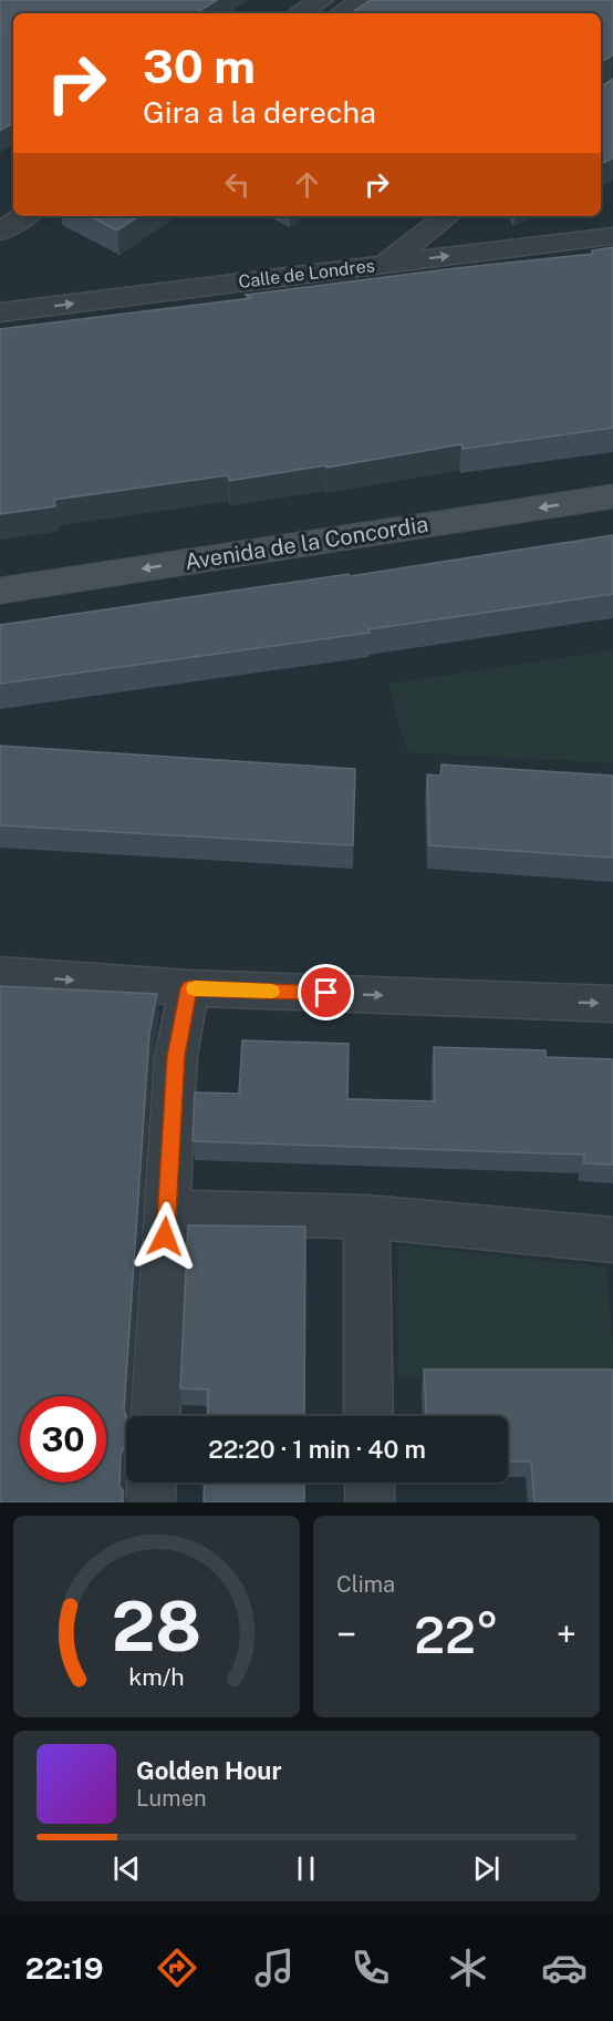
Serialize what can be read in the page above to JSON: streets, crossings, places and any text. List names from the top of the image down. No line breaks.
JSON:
{"streets":{"street":["Calle de Londres","Avenida de la Concordia"]},"one_way":["Calle de Londres","Avenida de la Concordia"],"page":{"turn":["30 m","Gira a la derecha"],"limit":"30","trip":"22:20 · 1 min · 40 m","tile":"Clima","heat":["−","22°","+"],"song":["Golden Hour","Lumen"],"tabs":"22:19","gauge":["28","km/h"]}}
